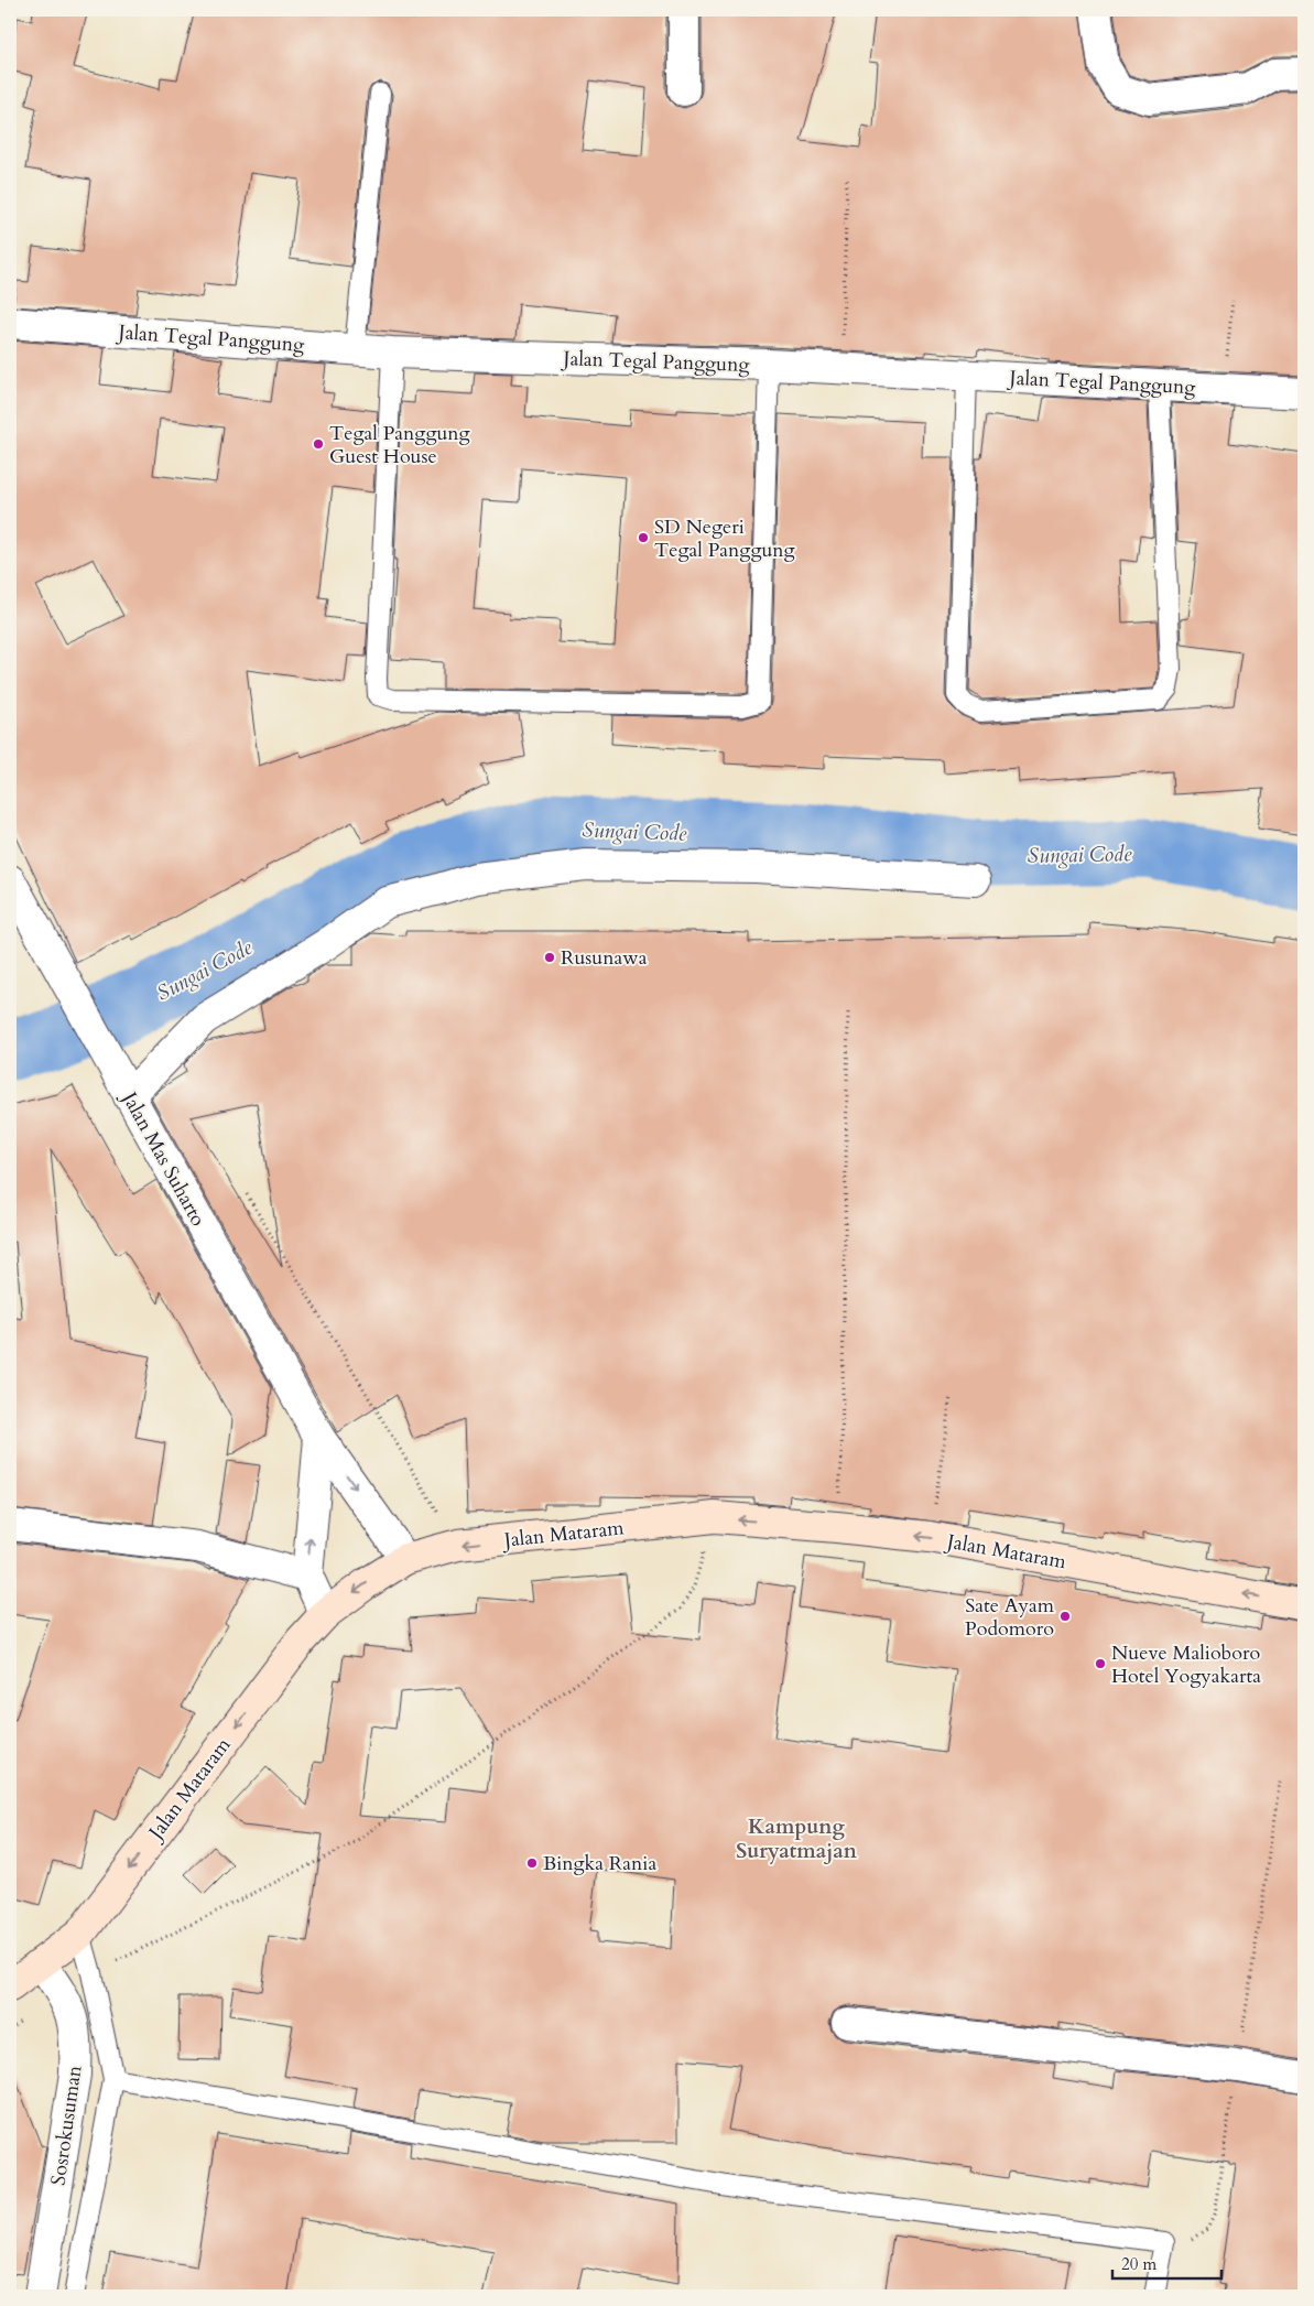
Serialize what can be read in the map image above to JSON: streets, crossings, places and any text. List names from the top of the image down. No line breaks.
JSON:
{"streets":{"main road":["Jalan Mataram"],"street":["Jalan Tegal Panggung","Jalan Mas Suharto","Sosrokusuman"]},"crossings":[["Jalan Mas Suharto","Jalan Mataram"],["Jalan Mataram","Sosrokusuman"]],"one_way":["Jalan Mataram"],"districts":["Kampung Suryatmajan"],"water":["Sungai Code"],"places":["Tegal Panggung Guest House","SD Negeri Tegal Panggung","Rusunawa","Sate Ayam Podomoro","Nueve Malioboro Hotel Yogyakarta","Bingka Rania"],"scale_bar":"20 m"}
